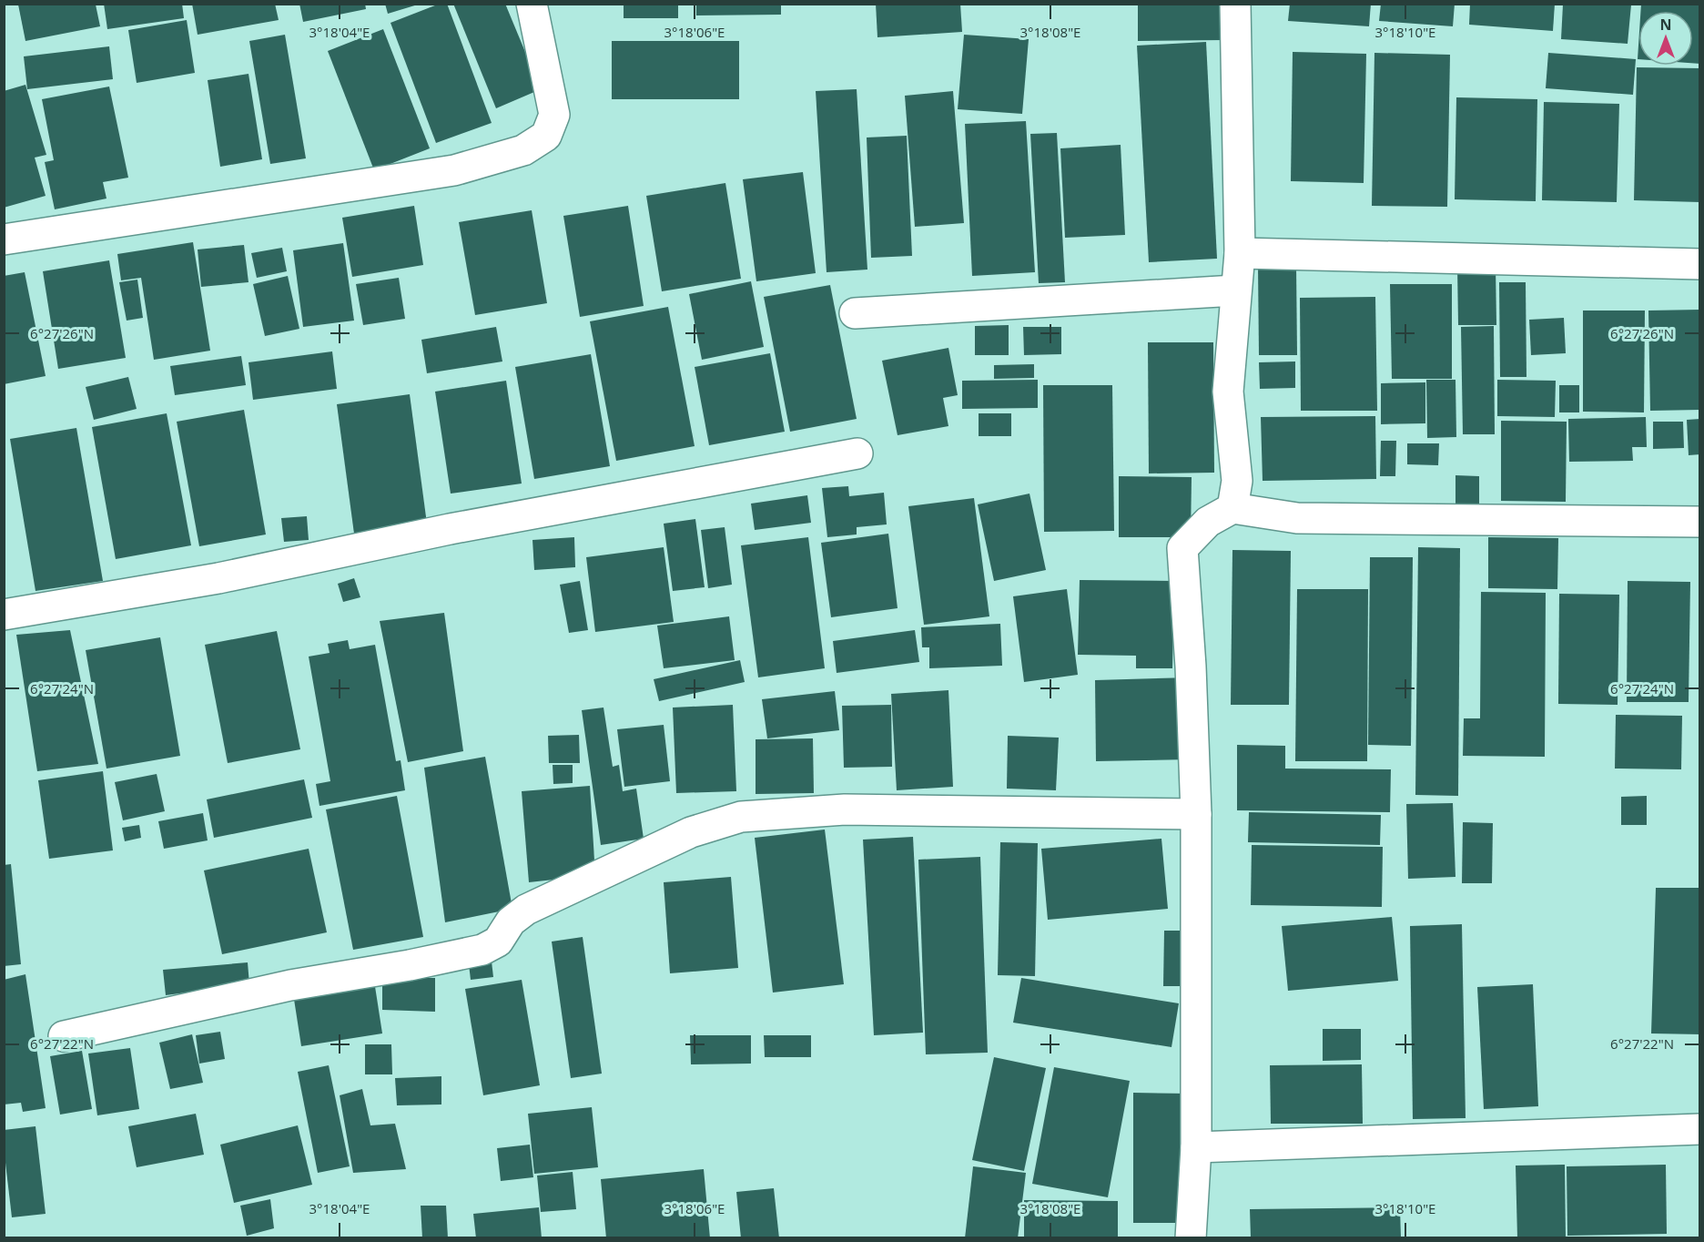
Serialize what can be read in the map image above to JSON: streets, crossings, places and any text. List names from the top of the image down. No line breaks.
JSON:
{"north":"top","coordinates":["3°18'04\"E","3°18'06\"E","3°18'08\"E","3°18'10\"E","6°27'26\"N","6°27'24\"N","6°27'22\"N"]}
